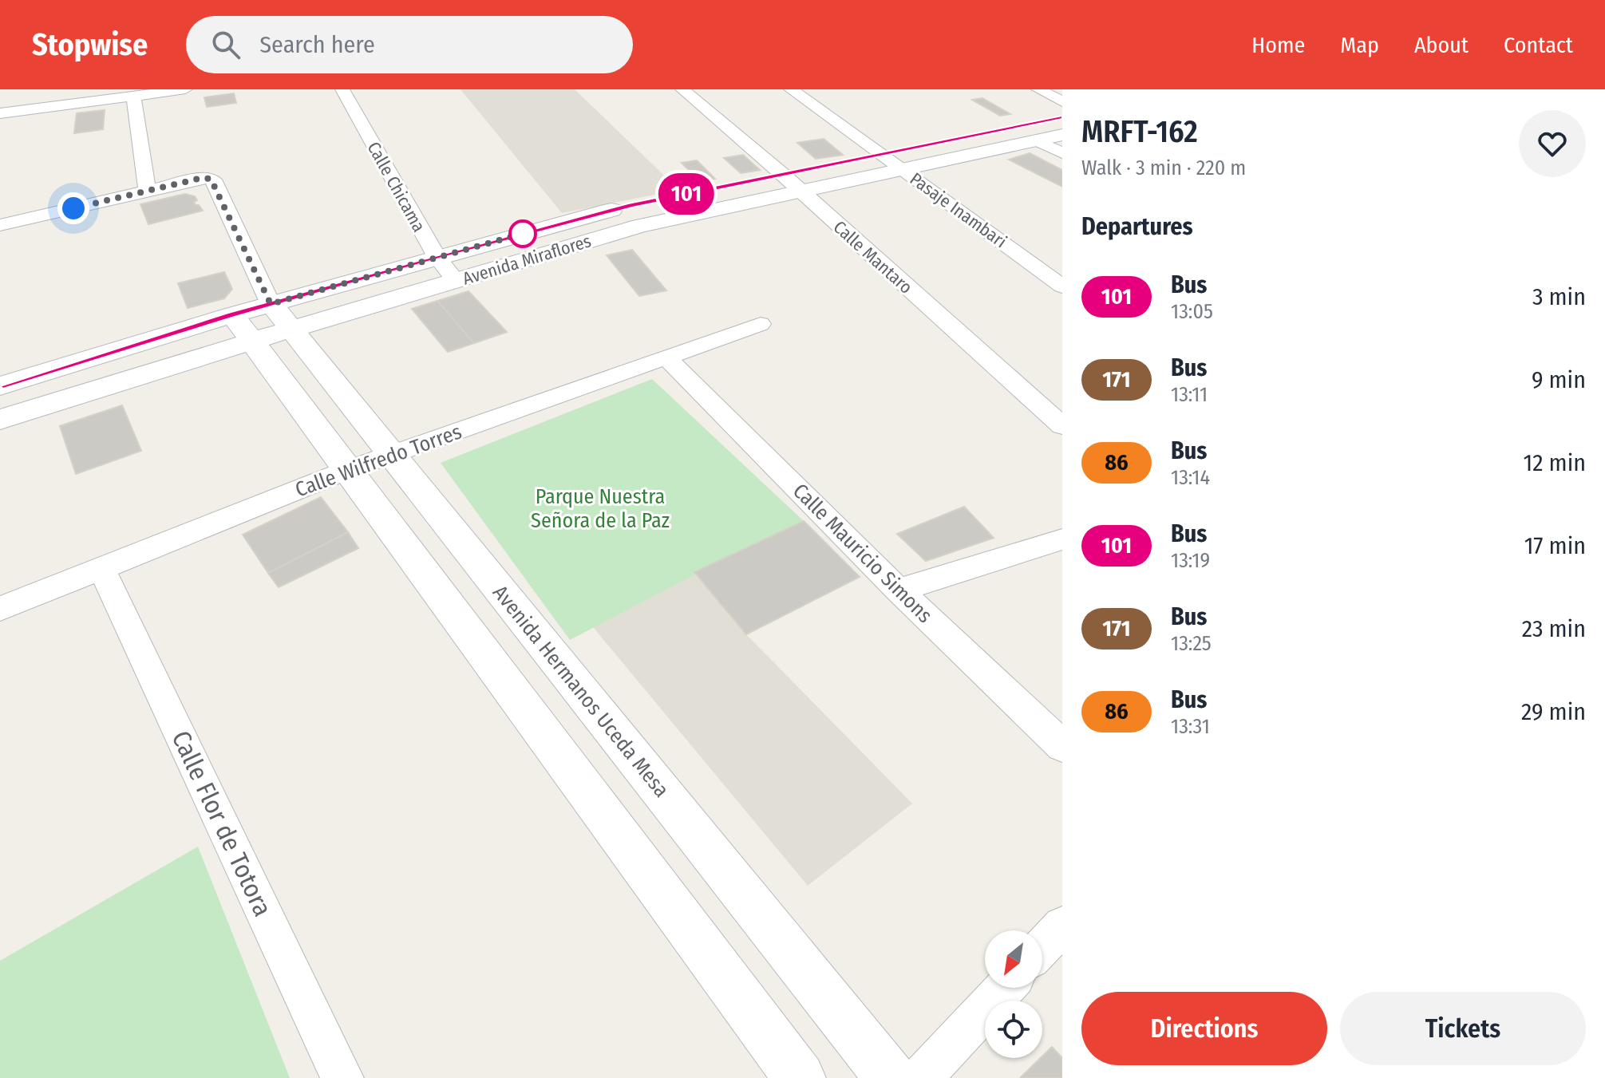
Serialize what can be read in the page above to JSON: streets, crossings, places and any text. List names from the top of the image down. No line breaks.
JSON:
{"streets":{"main road":["Avenida Miraflores","Avenida Hermanos Uceda Mesa"],"street":["Calle Chicama","Pasaje Inambari","Calle Mantaro","Calle Wilfredo Torres","Calle Mauricio Simons","Calle Flor de Totora"]},"crossings":[["Calle Chicama","Avenida Miraflores"],["Pasaje Inambari","Avenida Miraflores"],["Calle Mantaro","Avenida Miraflores"],["Avenida Miraflores","Avenida Hermanos Uceda Mesa"],["Calle Wilfredo Torres","Calle Mauricio Simons"],["Calle Wilfredo Torres","Avenida Hermanos Uceda Mesa"],["Calle Wilfredo Torres","Calle Flor de Totora"]],"parks":["Parque Nuestra Señora de la Paz"],"lines":["bus line 101"],"north":"bottom left","page":{"header":"Stopwise","search":"Search here","nav":["Home","Map","About","Contact"],"on_map":"101","heading":[["MRFT-162","Walk · 3 min · 220 m"],"Departures"],"list":[{"mark":"101","name":"Bus","note":"13:05","value":"3 min"},{"mark":"171","name":"Bus","note":"13:11","value":"9 min"},{"mark":"86","name":"Bus","note":"13:14","value":"12 min"},{"mark":"101","name":"Bus","note":"13:19","value":"17 min"},{"mark":"171","name":"Bus","note":"13:25","value":"23 min"},{"mark":"86","name":"Bus","note":"13:31","value":"29 min"}],"buttons":["Directions","Tickets"]}}
